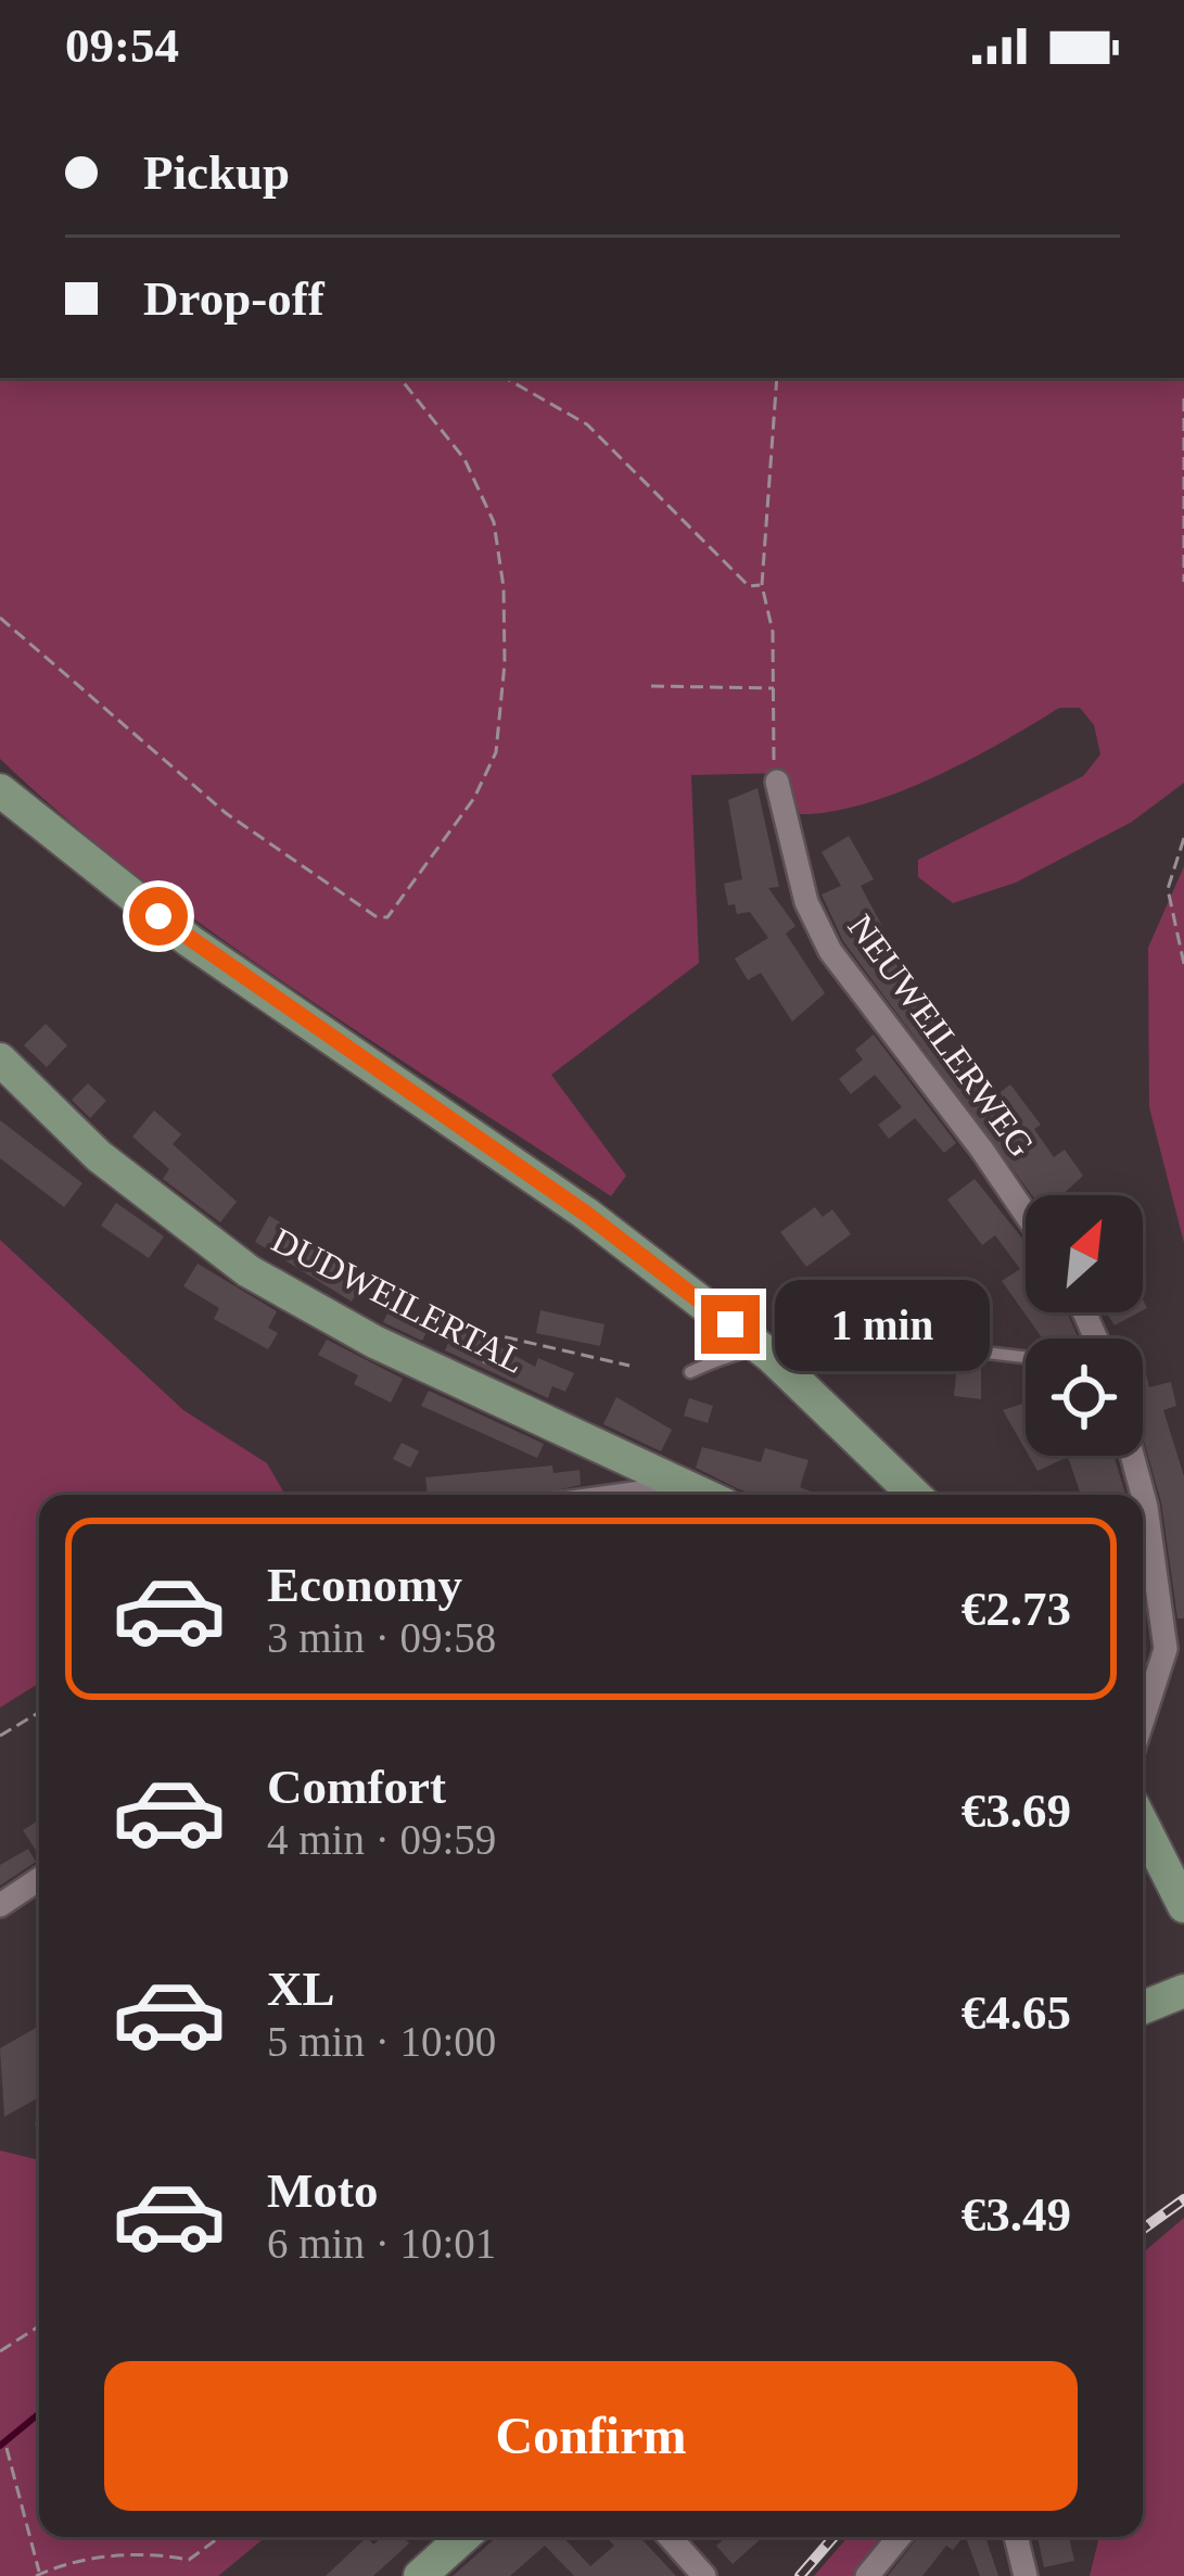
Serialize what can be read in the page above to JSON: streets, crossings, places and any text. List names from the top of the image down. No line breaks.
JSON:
{"streets":{"main road":["DUDWEILERTAL"],"street":["NEUWEILERWEG"]},"north":"top right","page":{"status":"09:54","banner":["Pickup","Drop-off"],"bubble":"1 min","list":[{"name":"Economy","note":"3 min · 09:58","value":"€2.73"},{"name":"Comfort","note":"4 min · 09:59","value":"€3.69"},{"name":"XL","note":"5 min · 10:00","value":"€4.65"},{"name":"Moto","note":"6 min · 10:01","value":"€3.49"}],"buttons":"Confirm"}}
